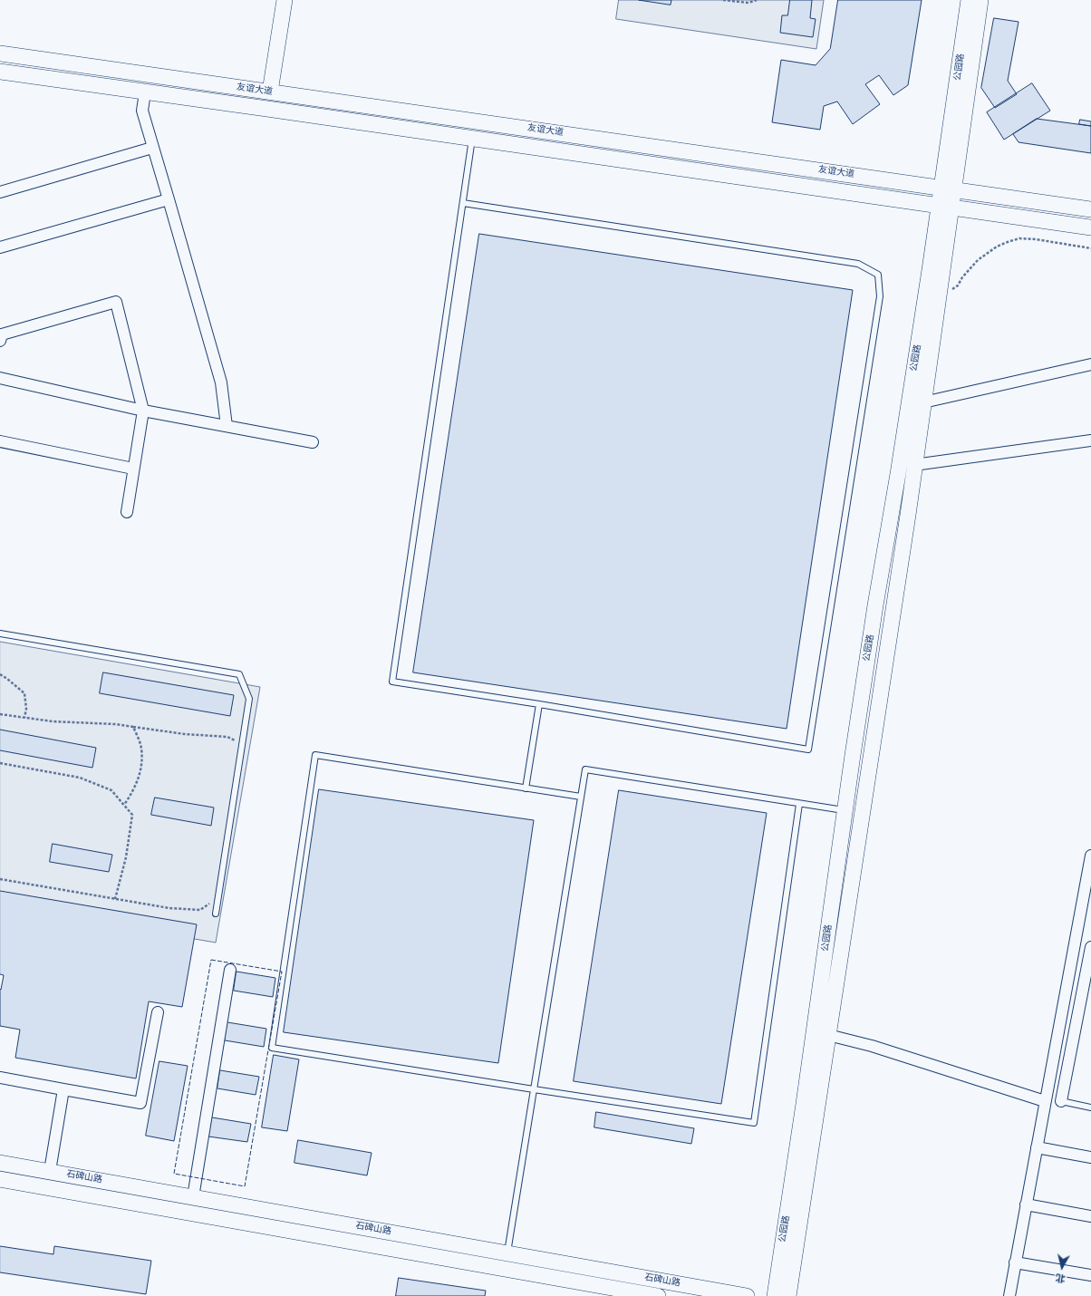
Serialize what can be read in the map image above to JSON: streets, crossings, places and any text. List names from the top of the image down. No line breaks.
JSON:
{"streets":{"street":["公园路","友谊大道","石碑山路"]},"crossings":[["公园路","友谊大道"]],"north":"bottom"}
